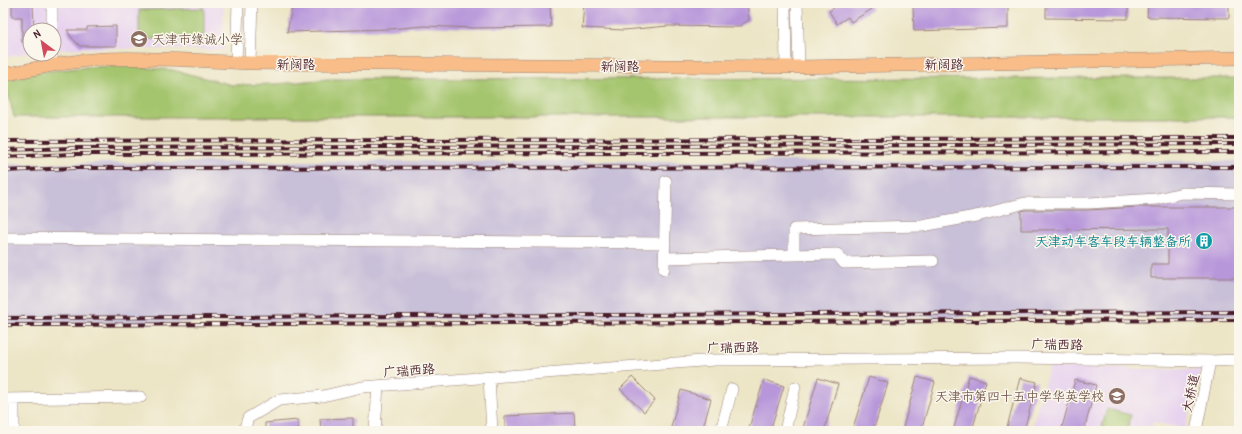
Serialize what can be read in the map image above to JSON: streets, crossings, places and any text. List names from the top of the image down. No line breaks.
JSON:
{"streets":{"main road":["新阔路"],"street":["广瑞西路","大桥道"]},"crossings":[["广瑞西路","大桥道"]],"places":{"school or university":["天津市缘诚小学","天津市第四十五中学华英学校"],"building":["天津动车客车段车辆整备所"]},"north":"top left"}
